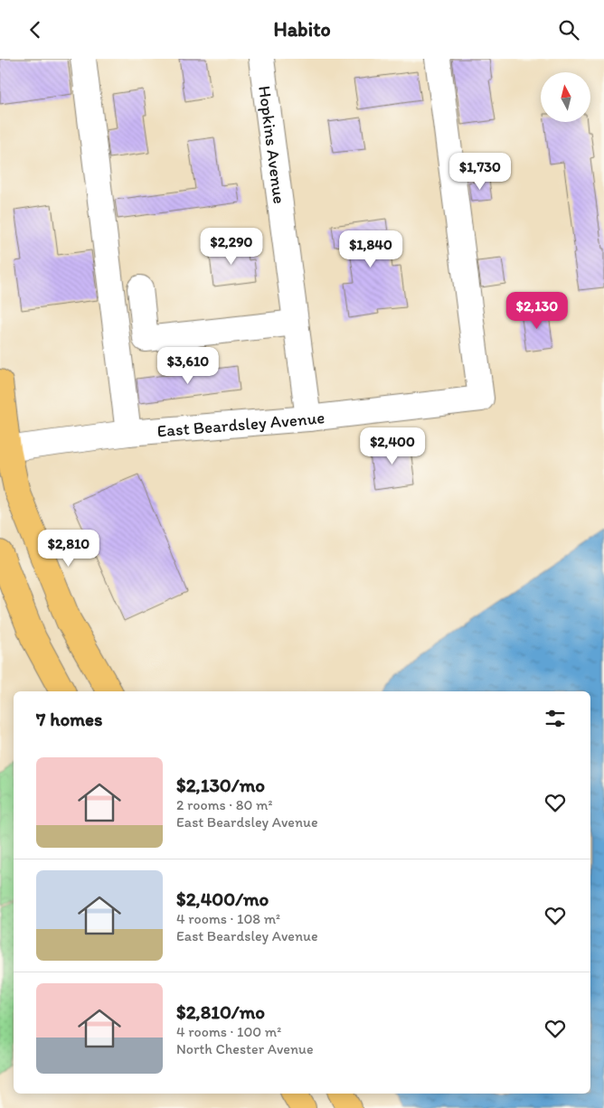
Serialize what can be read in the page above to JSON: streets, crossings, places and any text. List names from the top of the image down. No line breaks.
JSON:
{"streets":{"street":["Hopkins Avenue","East Beardsley Avenue"]},"crossings":[["Hopkins Avenue","East Beardsley Avenue"]],"north":"top","page":{"header":"Habito","price":["$1,730","$2,290","$1,840","$2,130","$3,610","$2,400","$2,810"],"heading":"7 homes","list":[{"name":"$2,130/mo","note":"2 rooms · 80 m² · East Beardsley Avenue"},{"name":"$2,400/mo","note":"4 rooms · 108 m² · East Beardsley Avenue"},{"name":"$2,810/mo","note":"4 rooms · 100 m² · North Chester Avenue"}]}}
